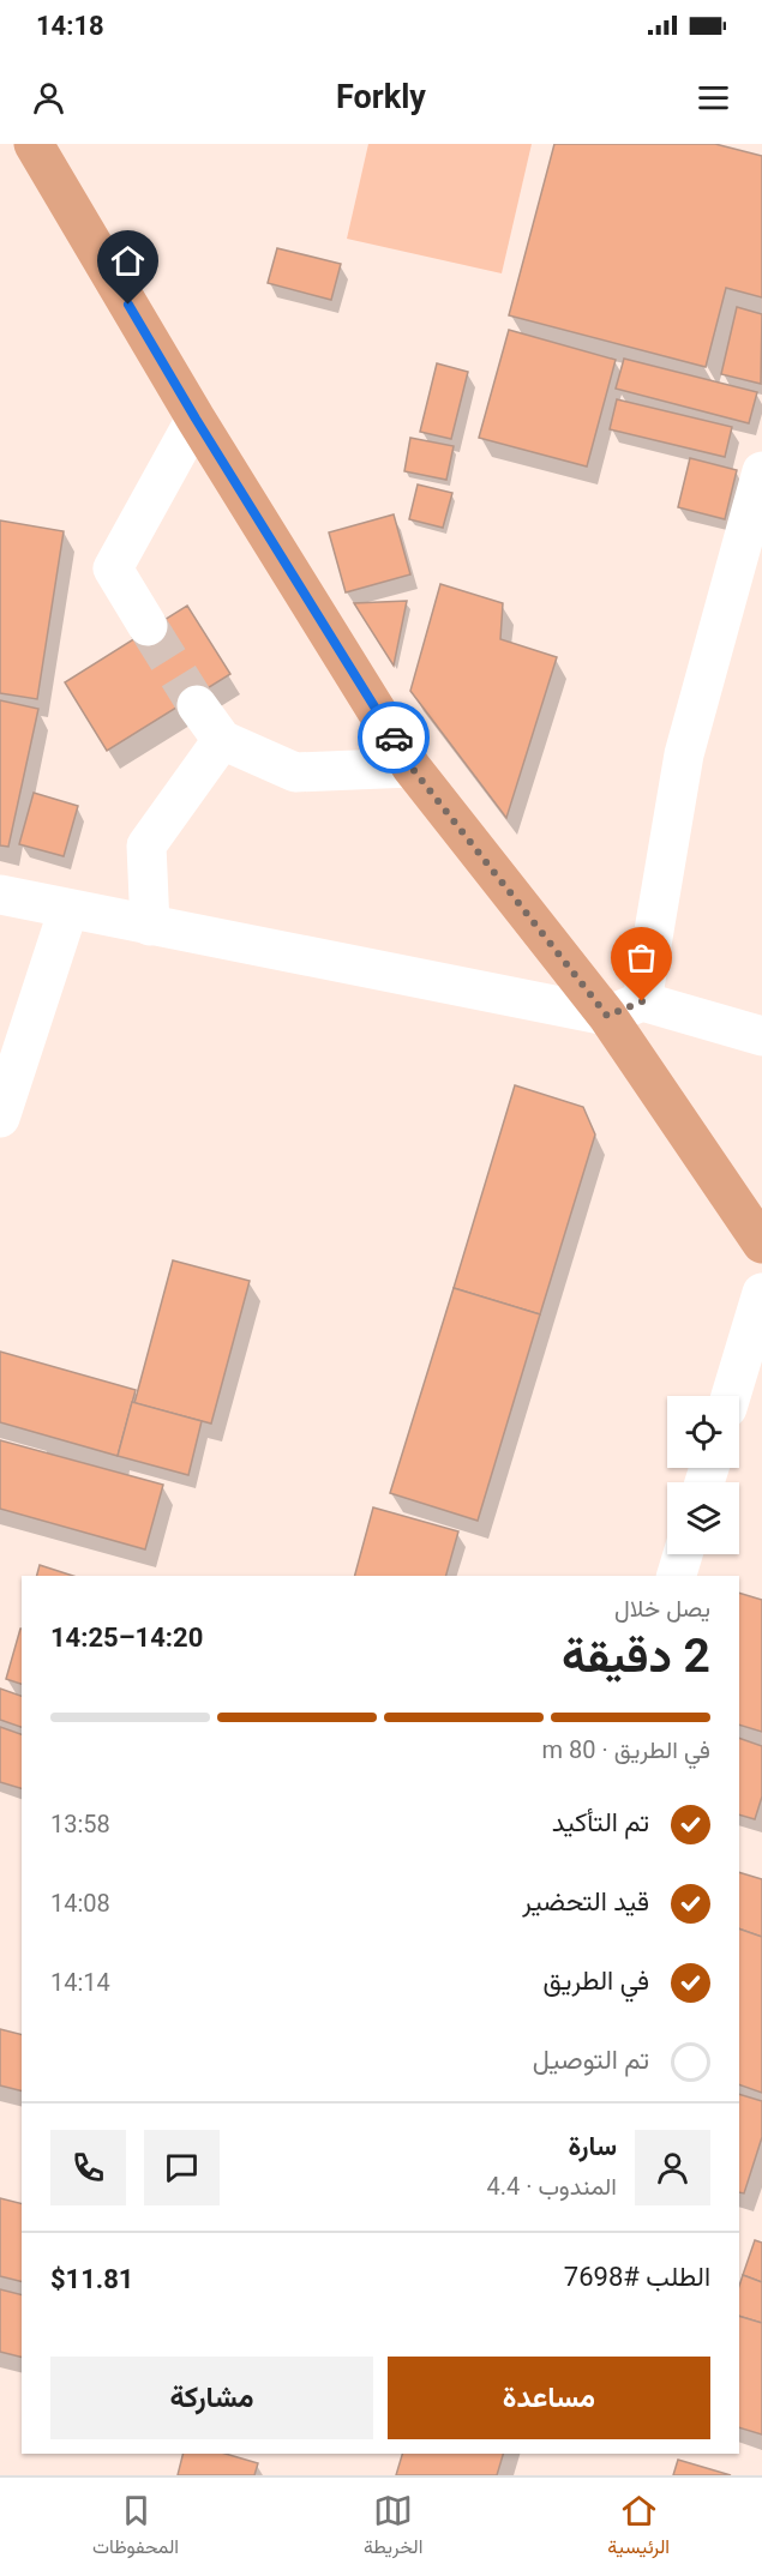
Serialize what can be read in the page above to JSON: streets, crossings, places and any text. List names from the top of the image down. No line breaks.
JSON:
{"page":{"status":"14:18","header":"Forkly","heading":["2 دقيقة","يصل خلال","14:20–14:25"],"panel":["سارة","المندوب · 4.4","الطلب #7698","$11.81"],"bar":"في الطريق · 80 m","list":[["تم التأكيد","13:58"],["قيد التحضير","14:08"],["في الطريق","14:14"],"تم التوصيل"],"buttons":["مساعدة","مشاركة"],"tabs":["الرئيسية","الخريطة","المحفوظات"]}}
